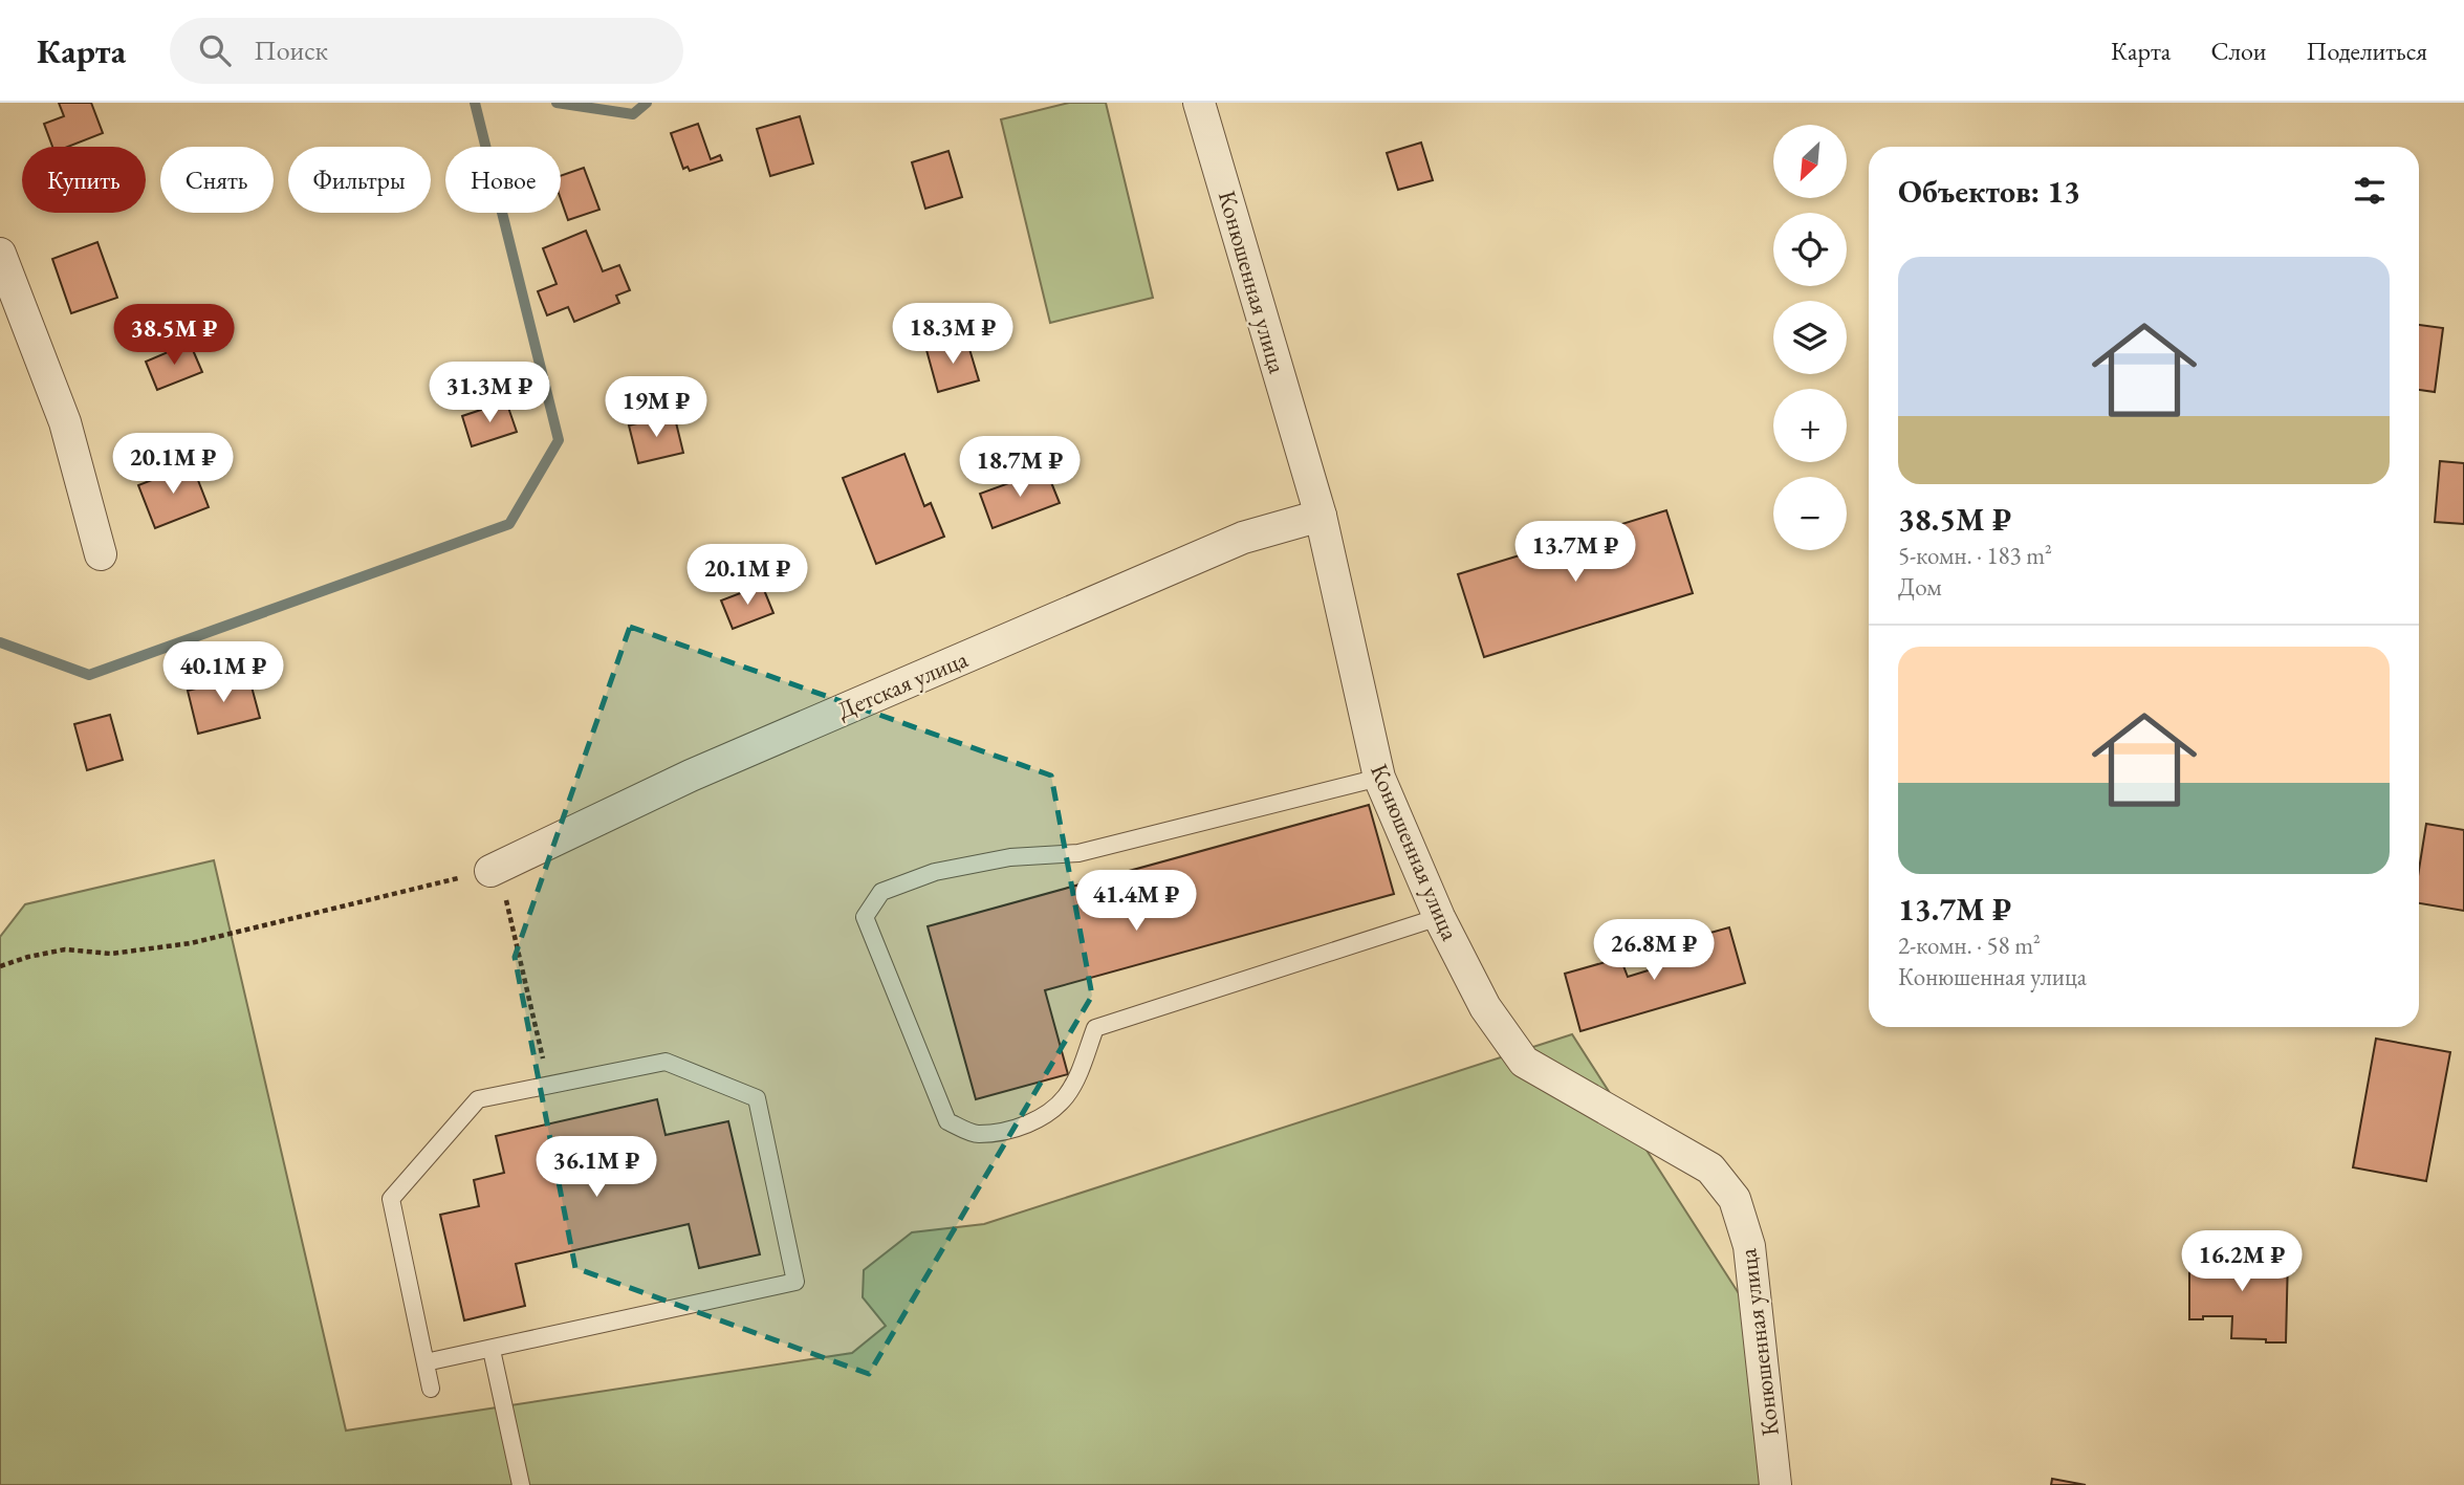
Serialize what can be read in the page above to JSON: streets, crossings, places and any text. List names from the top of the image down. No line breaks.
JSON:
{"streets":{"street":["Конюшенная улица","Детская улица"]},"crossings":[["Конюшенная улица","Детская улица"]],"north":"bottom left","page":{"header":"Карта","search":"Поиск","nav":["Карта","Слои","Поделиться"],"map_buttons":["+","−"],"chip":["Купить","Снять","Фильтры","Новое"],"heading":"Объектов: 13","list":[{"name":"38.5M ₽","note":"5-комн. · 183 m² · Дом"},{"name":"13.7M ₽","note":"2-комн. · 58 m² · Конюшенная улица"}],"price":["18.3M ₽","38.5M ₽","31.3M ₽","19M ₽","20.1M ₽","18.7M ₽","13.7M ₽","20.1M ₽","40.1M ₽","41.4M ₽","26.8M ₽","36.1M ₽","16.2M ₽"]}}
